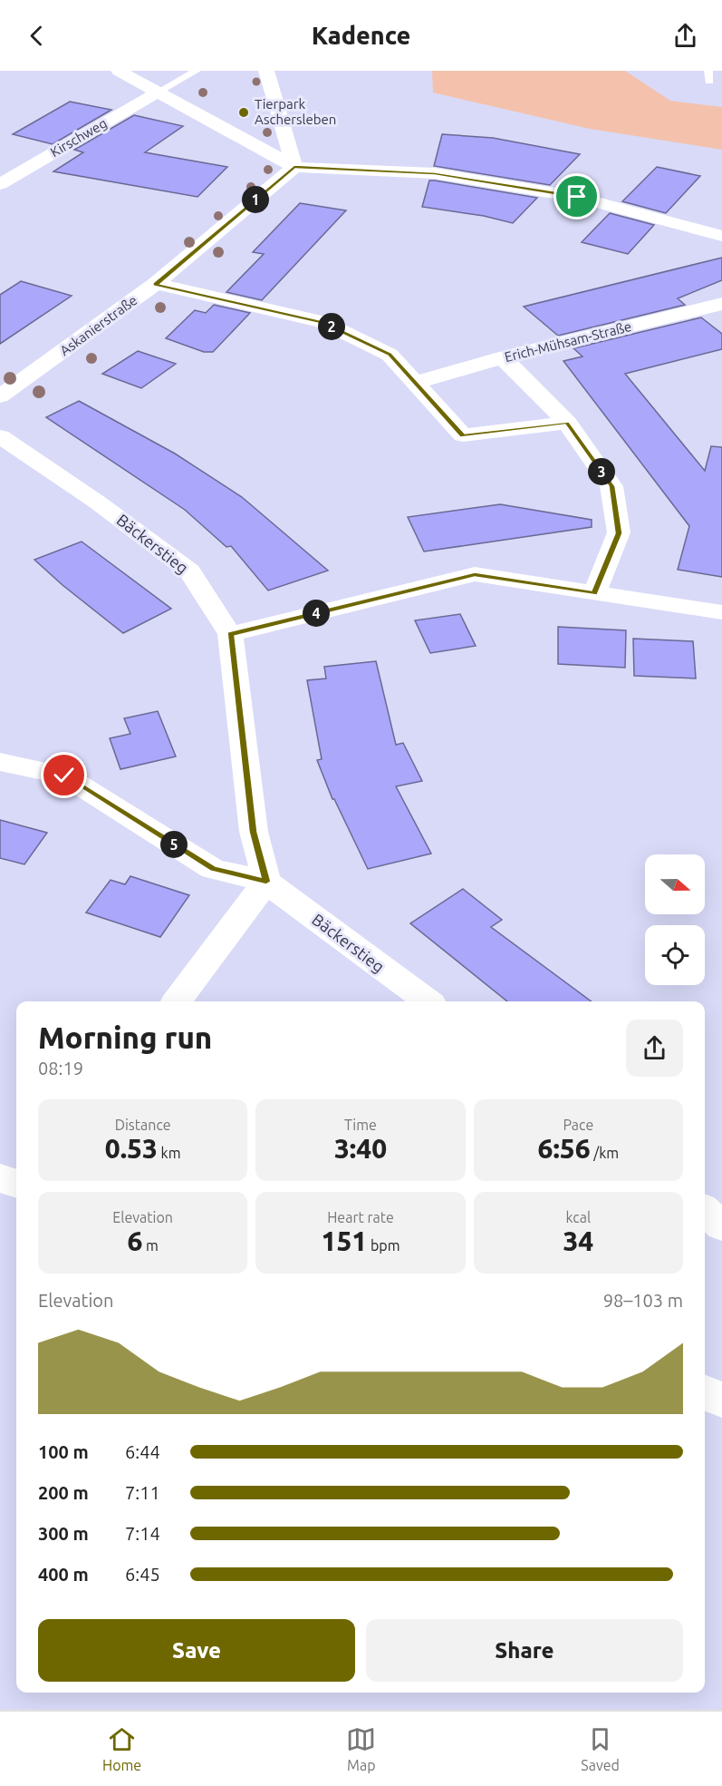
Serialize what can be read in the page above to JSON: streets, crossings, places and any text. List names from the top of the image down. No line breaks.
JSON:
{"streets":{"street":["Kirschweg","Askanierstraße","Erich-Mühsam-Straße","Bäckerstieg"]},"places":["Tierpark Aschersleben"],"north":"right","page":{"header":"Kadence","pins":["1","2","3","4","5"],"heading":["Morning run","08:19"],"stats":[["Distance","0.53 km"],["Time","3:40"],["Pace","6:56 /km"],["Elevation","6 m"],["Heart rate","151 bpm"],["kcal","34"]],"chart":["Elevation","98–103 m"],"list":[{"name":"100 m","note":"6:44"},{"name":"200 m","note":"7:11"},{"name":"300 m","note":"7:14"},{"name":"400 m","note":"6:45"}],"buttons":["Save","Share"],"tabs":["Home","Map","Saved"]}}
